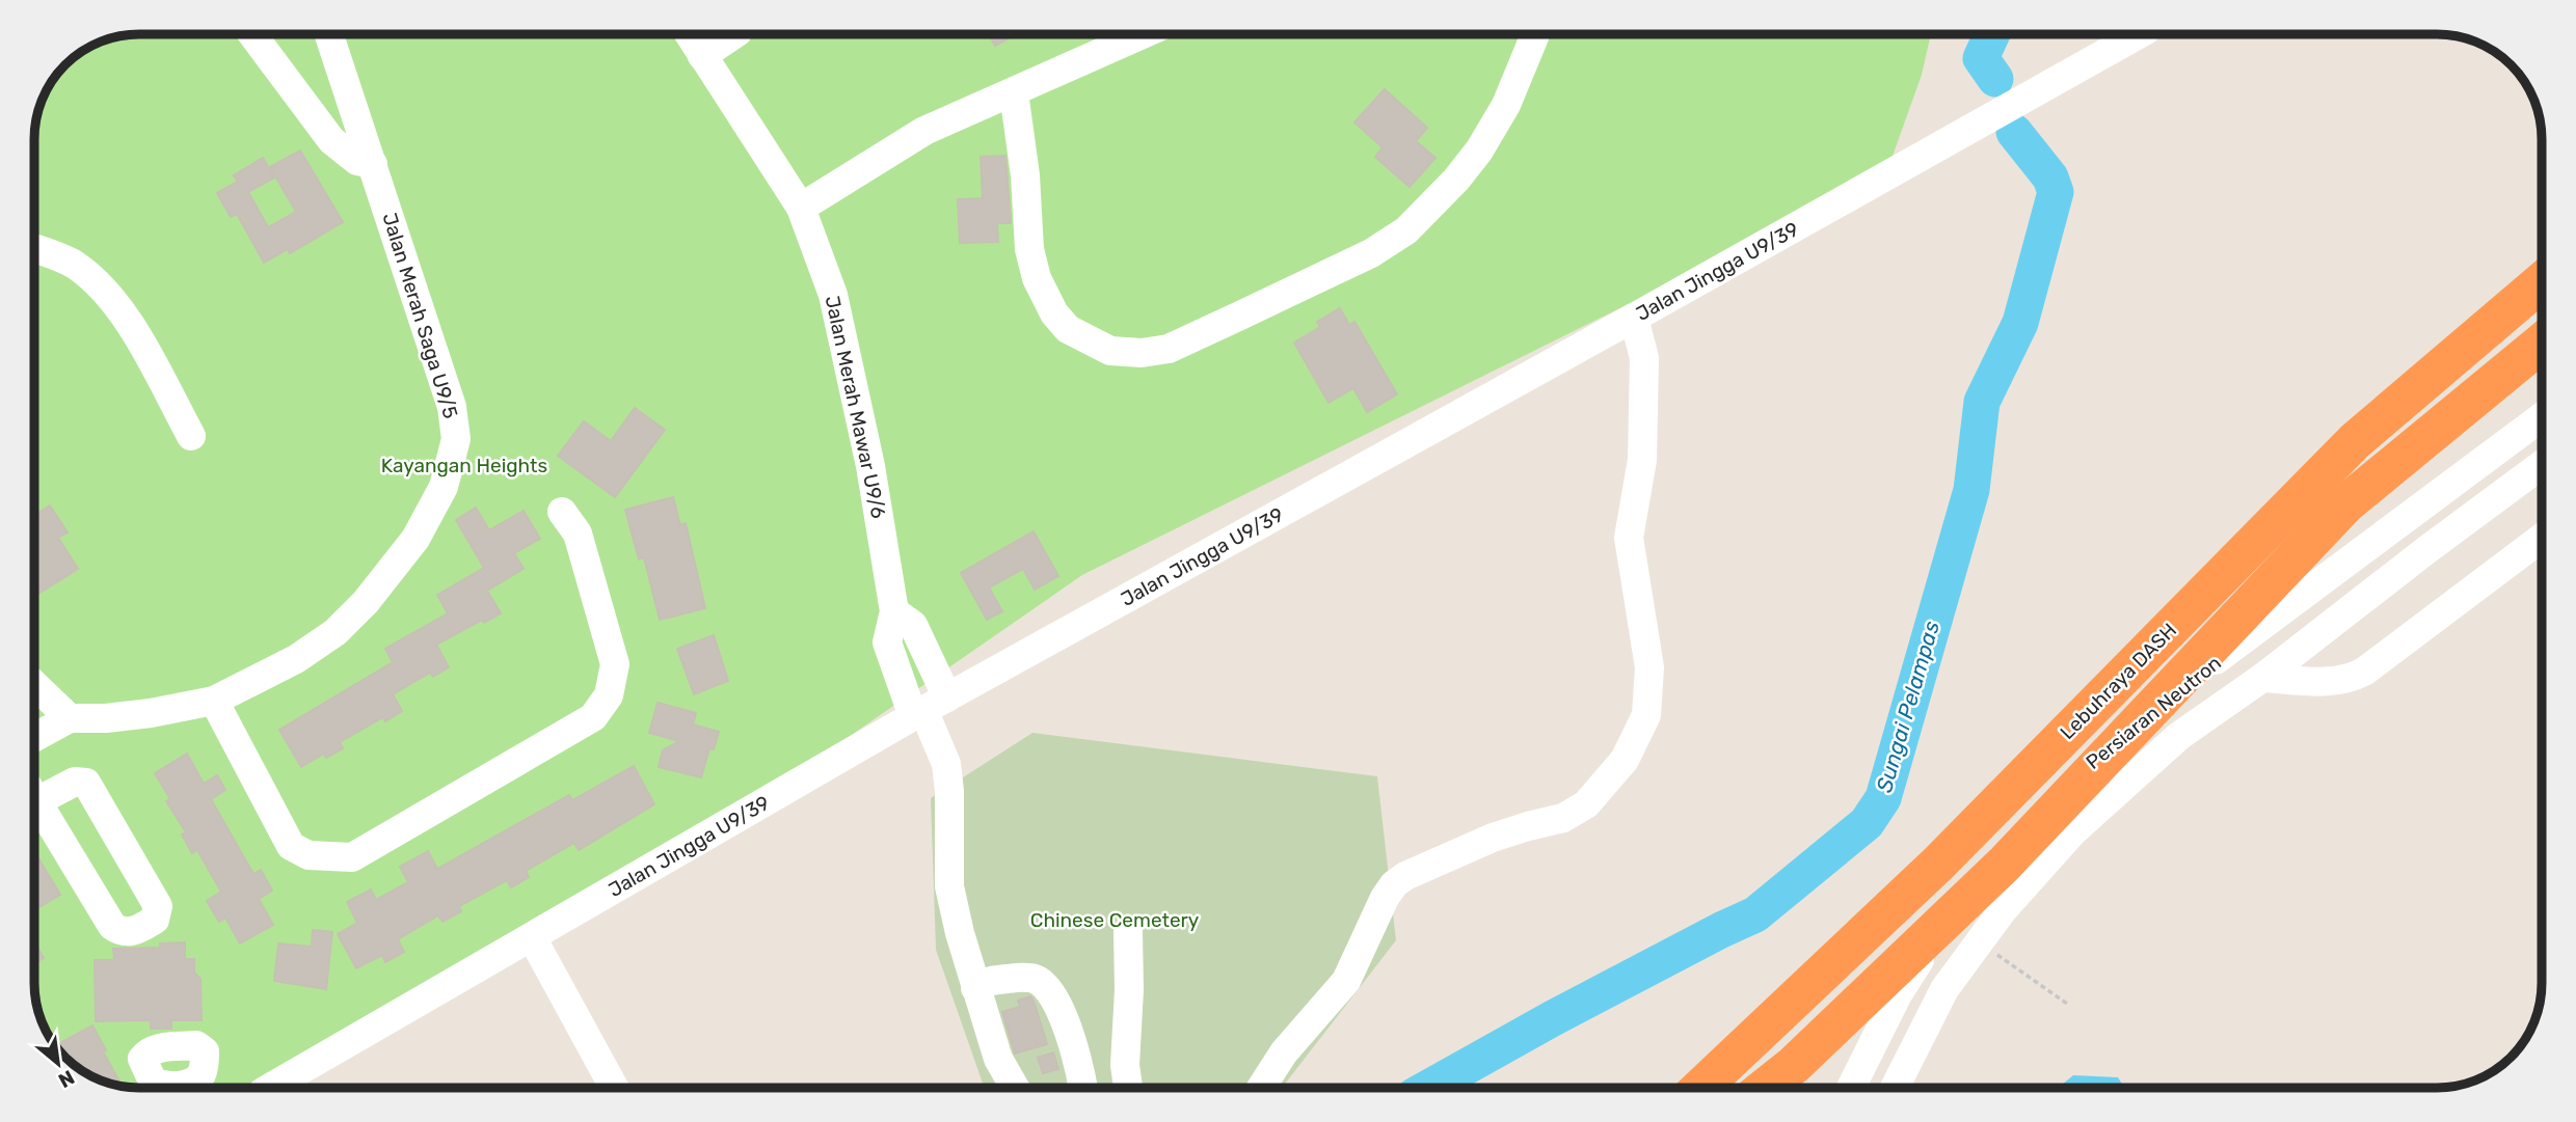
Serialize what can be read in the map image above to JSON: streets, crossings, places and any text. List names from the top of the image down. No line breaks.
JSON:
{"streets":{"highway":["Lebuhraya DASH"],"street":["Jalan Jingga U9/39","Jalan Merah Saga U9/5","Jalan Merah Mawar U9/6","Persiaran Neutron"]},"water":["Sungai Pelampas"],"parks":["Kayangan Heights","Chinese Cemetery"],"north":"bottom right"}
